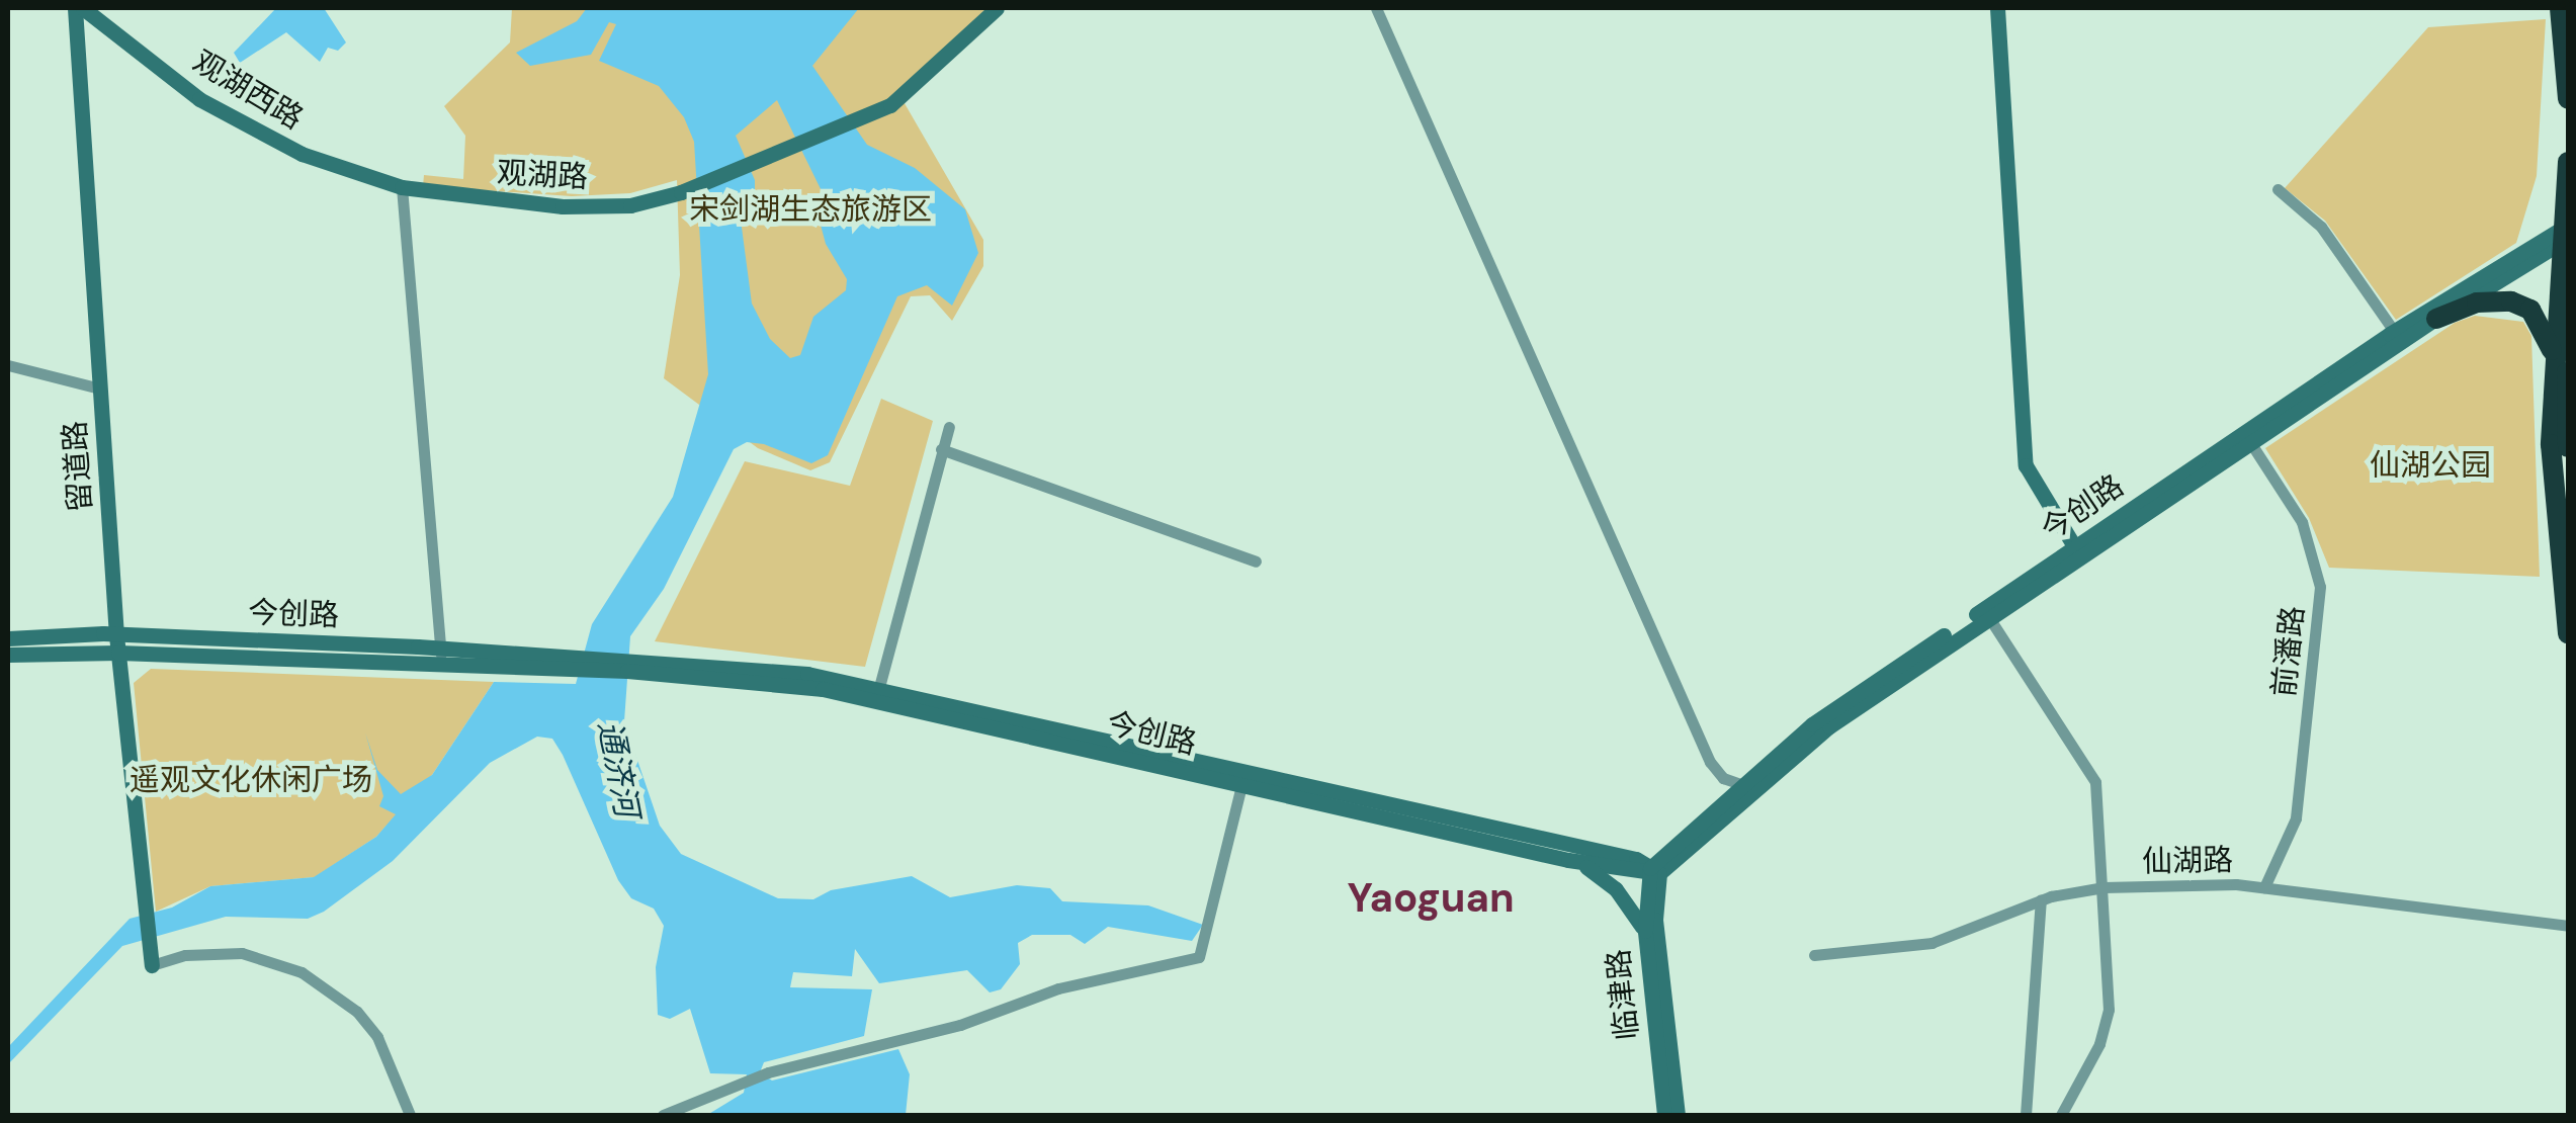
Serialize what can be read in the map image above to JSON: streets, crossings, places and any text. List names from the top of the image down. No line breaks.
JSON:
{"streets":{"main road":["观湖西路","观湖路","留道路","今创路","临津路"],"street":["前潘路","仙湖路"]},"crossings":[["观湖西路","观湖路"],["留道路","今创路"],["今创路","前潘路"],["今创路","临津路"],["前潘路","仙湖路"]],"districts":["Yaoguan"],"water":["通济河"],"parks":["宋剑湖生态旅游区","仙湖公园","遥观文化休闲广场"]}
